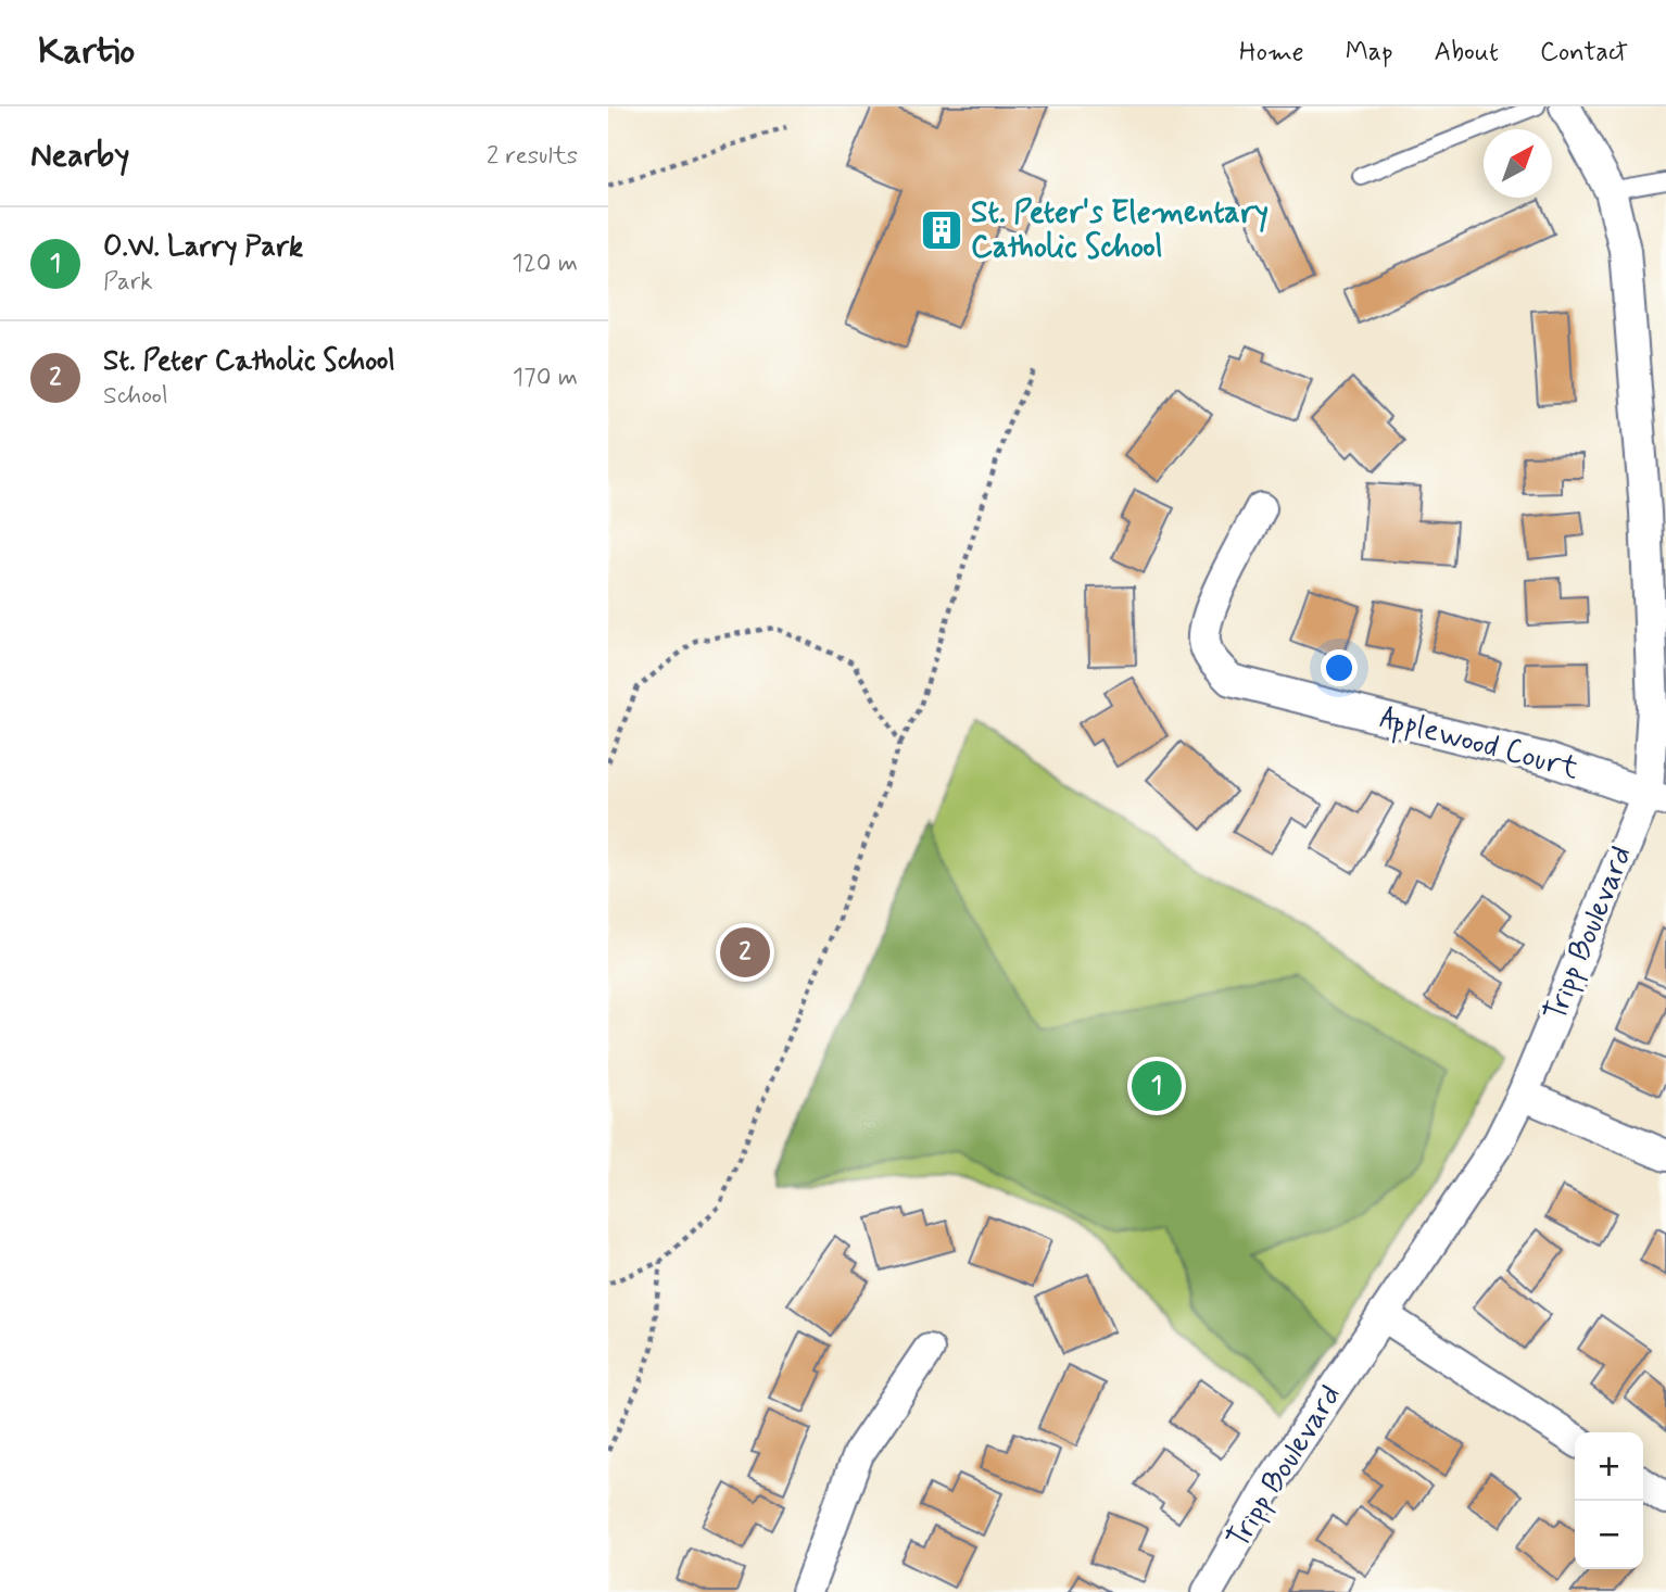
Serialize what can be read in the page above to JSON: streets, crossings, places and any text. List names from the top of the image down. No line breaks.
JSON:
{"streets":{"street":["Applewood Court","Tripp Boulevard"]},"crossings":[["Applewood Court","Tripp Boulevard"]],"places":{"building":["St. Peter's Elementary Catholic School"]},"north":"top right","page":{"header":"Kartio","nav":["Home","Map","About","Contact"],"heading":["Nearby","2 results"],"list":[{"mark":"1","name":"O.W. Larry Park","note":"Park","value":"120 m"},{"mark":"2","name":"St. Peter Catholic School","note":"School","value":"170 m"}],"pins":["2","1"],"map_buttons":["+","−"]}}
